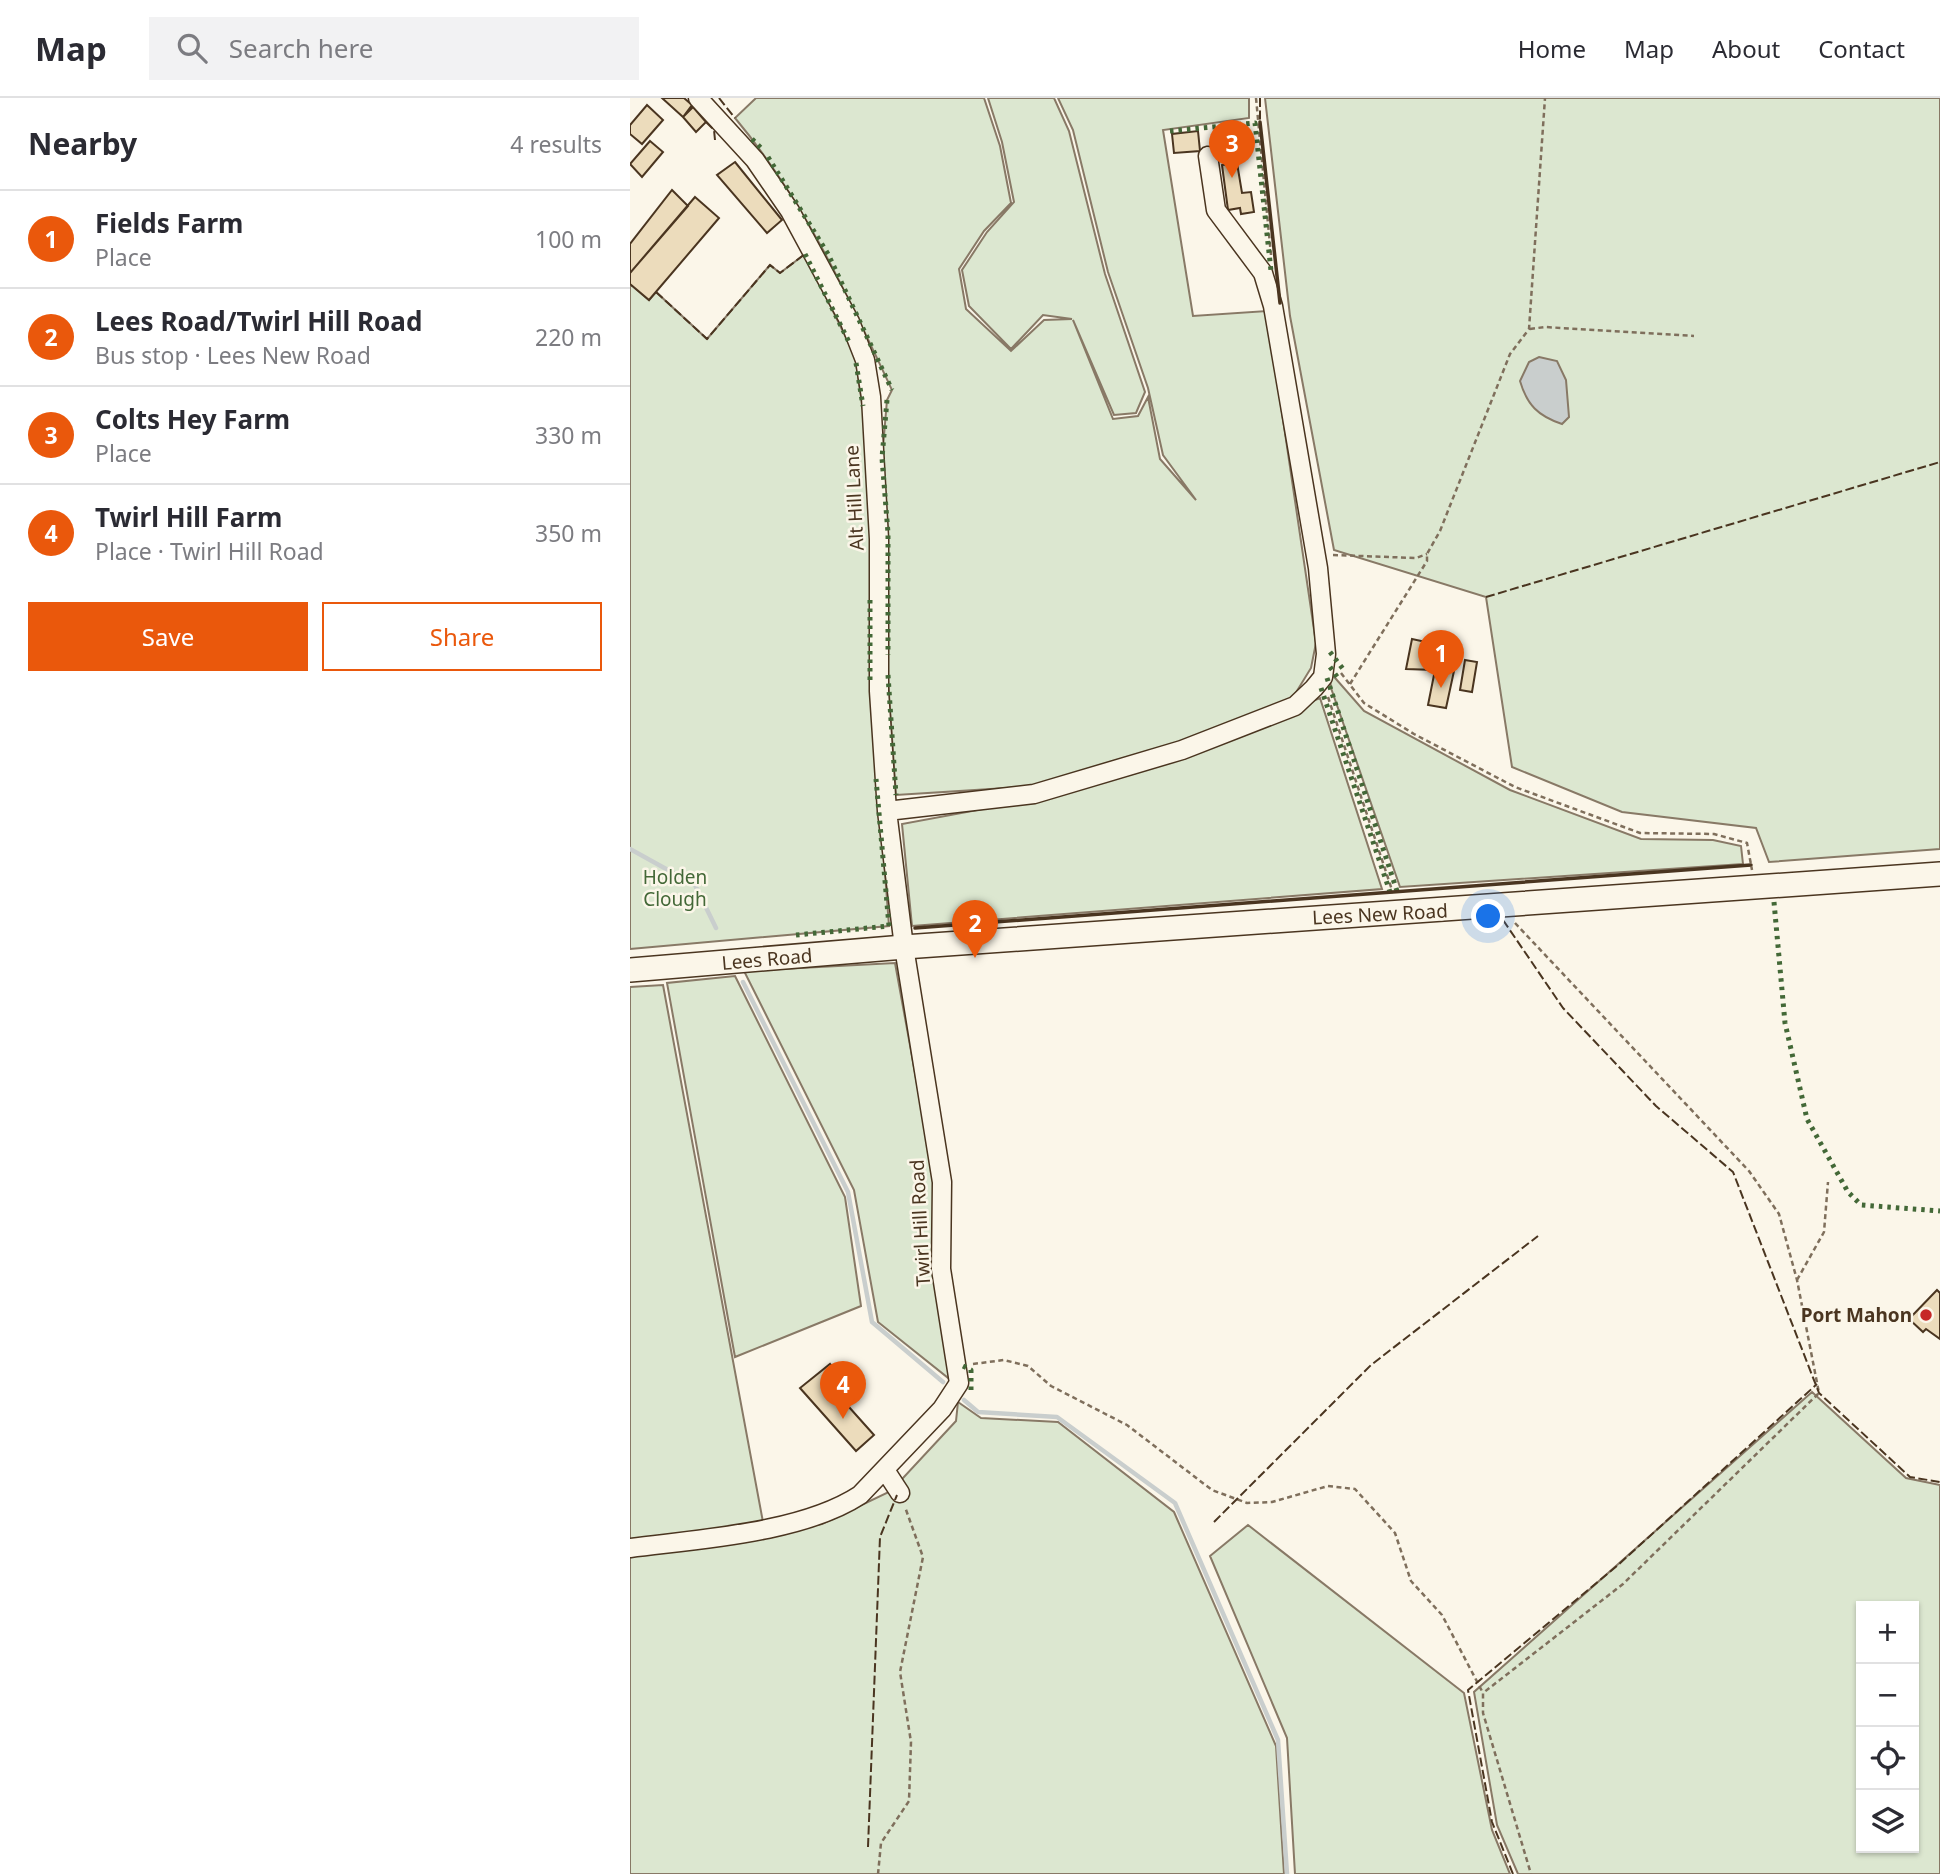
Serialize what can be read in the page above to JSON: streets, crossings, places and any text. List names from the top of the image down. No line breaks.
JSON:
{"streets":{"main road":["Lees New Road","Lees Road"],"street":["Alt Hill Lane","Twirl Hill Road"]},"crossings":[["Alt Hill Lane","Lees New Road"],["Alt Hill Lane","Lees Road"],["Alt Hill Lane","Twirl Hill Road"],["Lees New Road","Lees Road"],["Lees New Road","Twirl Hill Road"],["Lees Road","Twirl Hill Road"]],"parks":["Holden Clough"],"places":["Port Mahon"],"page":{"header":"Map","search":"Search here","nav":["Home","Map","About","Contact"],"heading":["Nearby","4 results"],"pins":["3","1","2","4"],"list":[{"mark":"1","name":"Fields Farm","note":"Place","value":"100 m"},{"mark":"2","name":"Lees Road/Twirl Hill Road","note":"Bus stop · Lees New Road","value":"220 m"},{"mark":"3","name":"Colts Hey Farm","note":"Place","value":"330 m"},{"mark":"4","name":"Twirl Hill Farm","note":"Place · Twirl Hill Road","value":"350 m"}],"buttons":["Save","Share"],"map_buttons":["+","−"]}}
